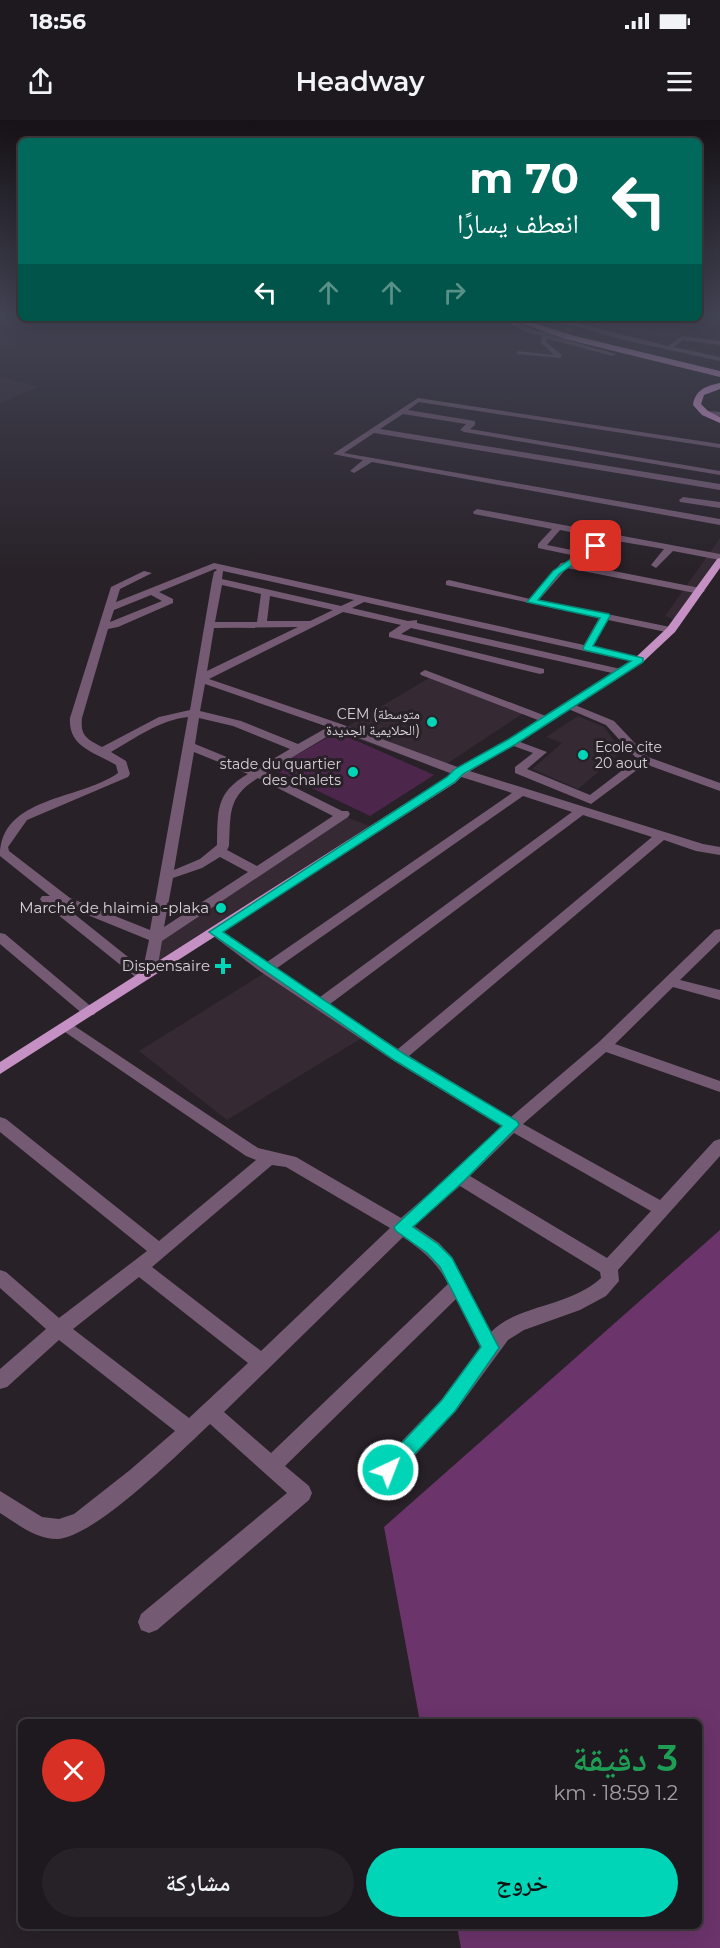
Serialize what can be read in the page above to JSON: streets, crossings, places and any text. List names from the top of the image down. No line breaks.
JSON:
{"places":{"other":["CEM (متوسطة الحلايمية الجديدة)","Ecole cite 20 aout","stade du quartier des chalets","Marché de hlaimia -plaka"],"health":["Dispensaire"]},"page":{"status":"18:56","header":"Headway","turn":["70 m","انعطف يسارًا"],"heading":["3 دقيقة","1.2 km · 18:59"],"buttons":["خروج","مشاركة"]}}
